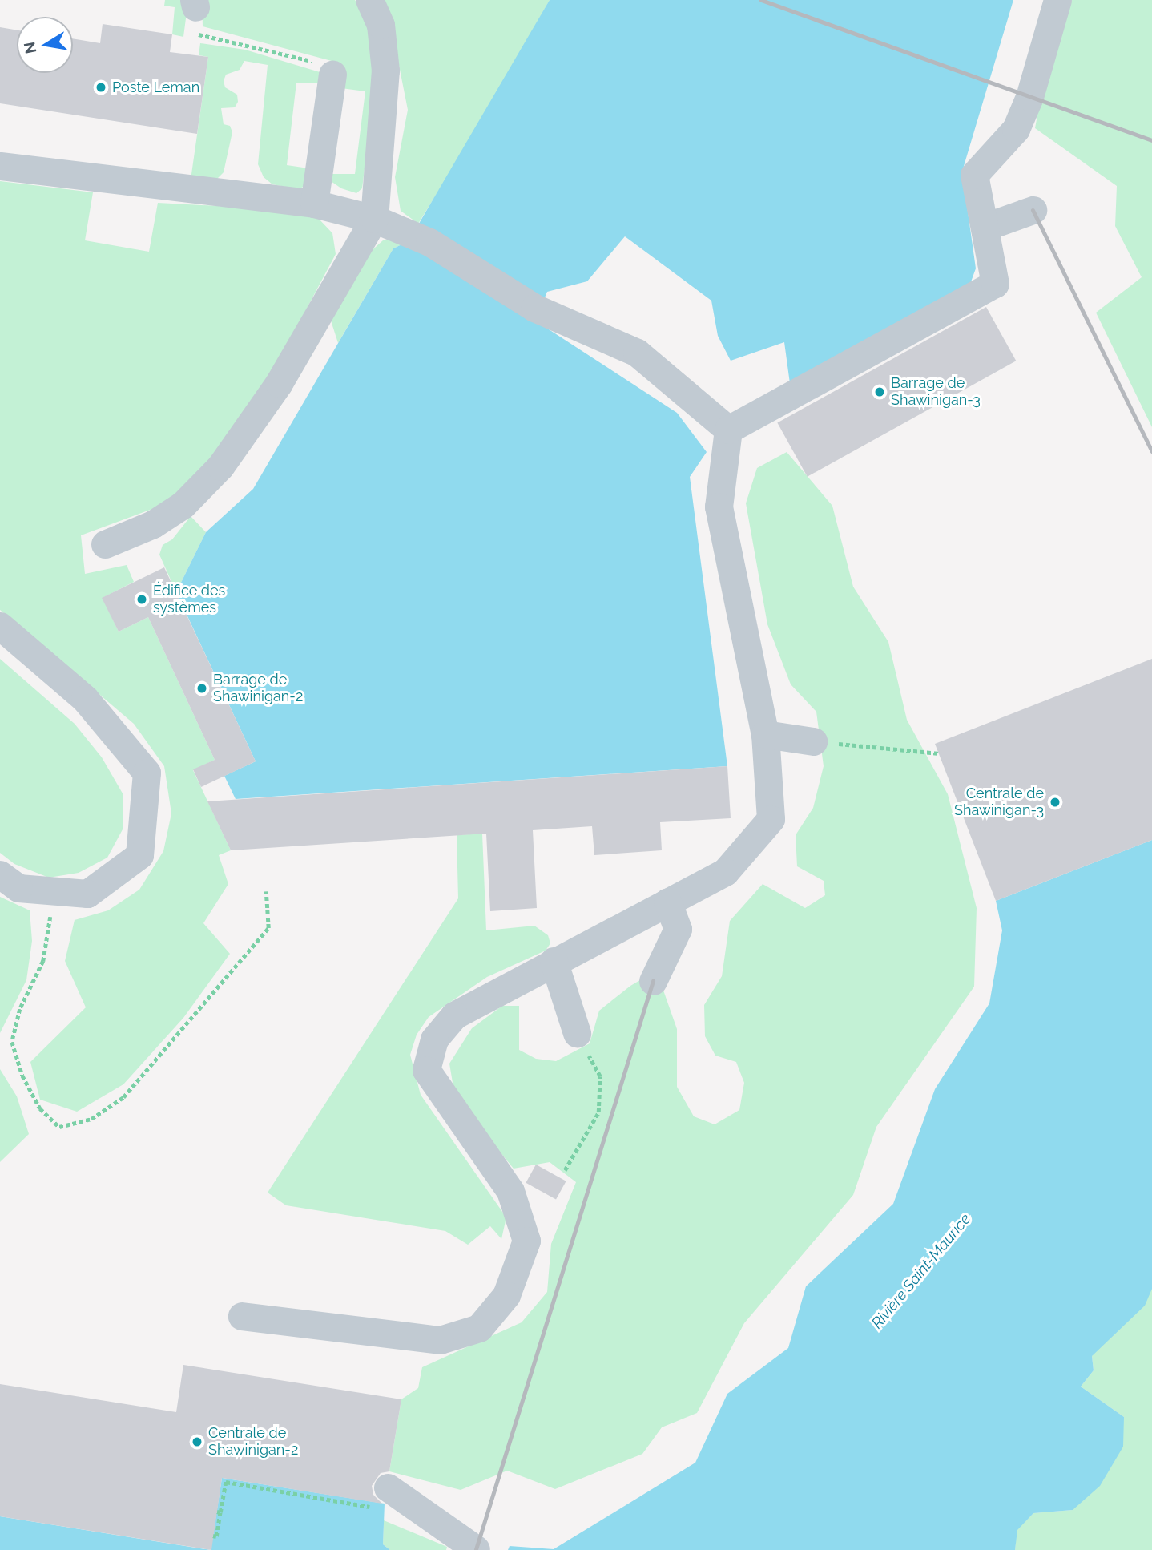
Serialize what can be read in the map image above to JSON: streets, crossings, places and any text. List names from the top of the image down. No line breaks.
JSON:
{"water":["Rivière Saint-Maurice"],"places":["Poste Leman","Barrage de Shawinigan-3","Édifice des systèmes","Barrage de Shawinigan-2","Centrale de Shawinigan-3","Centrale de Shawinigan-2"],"north":"left"}
